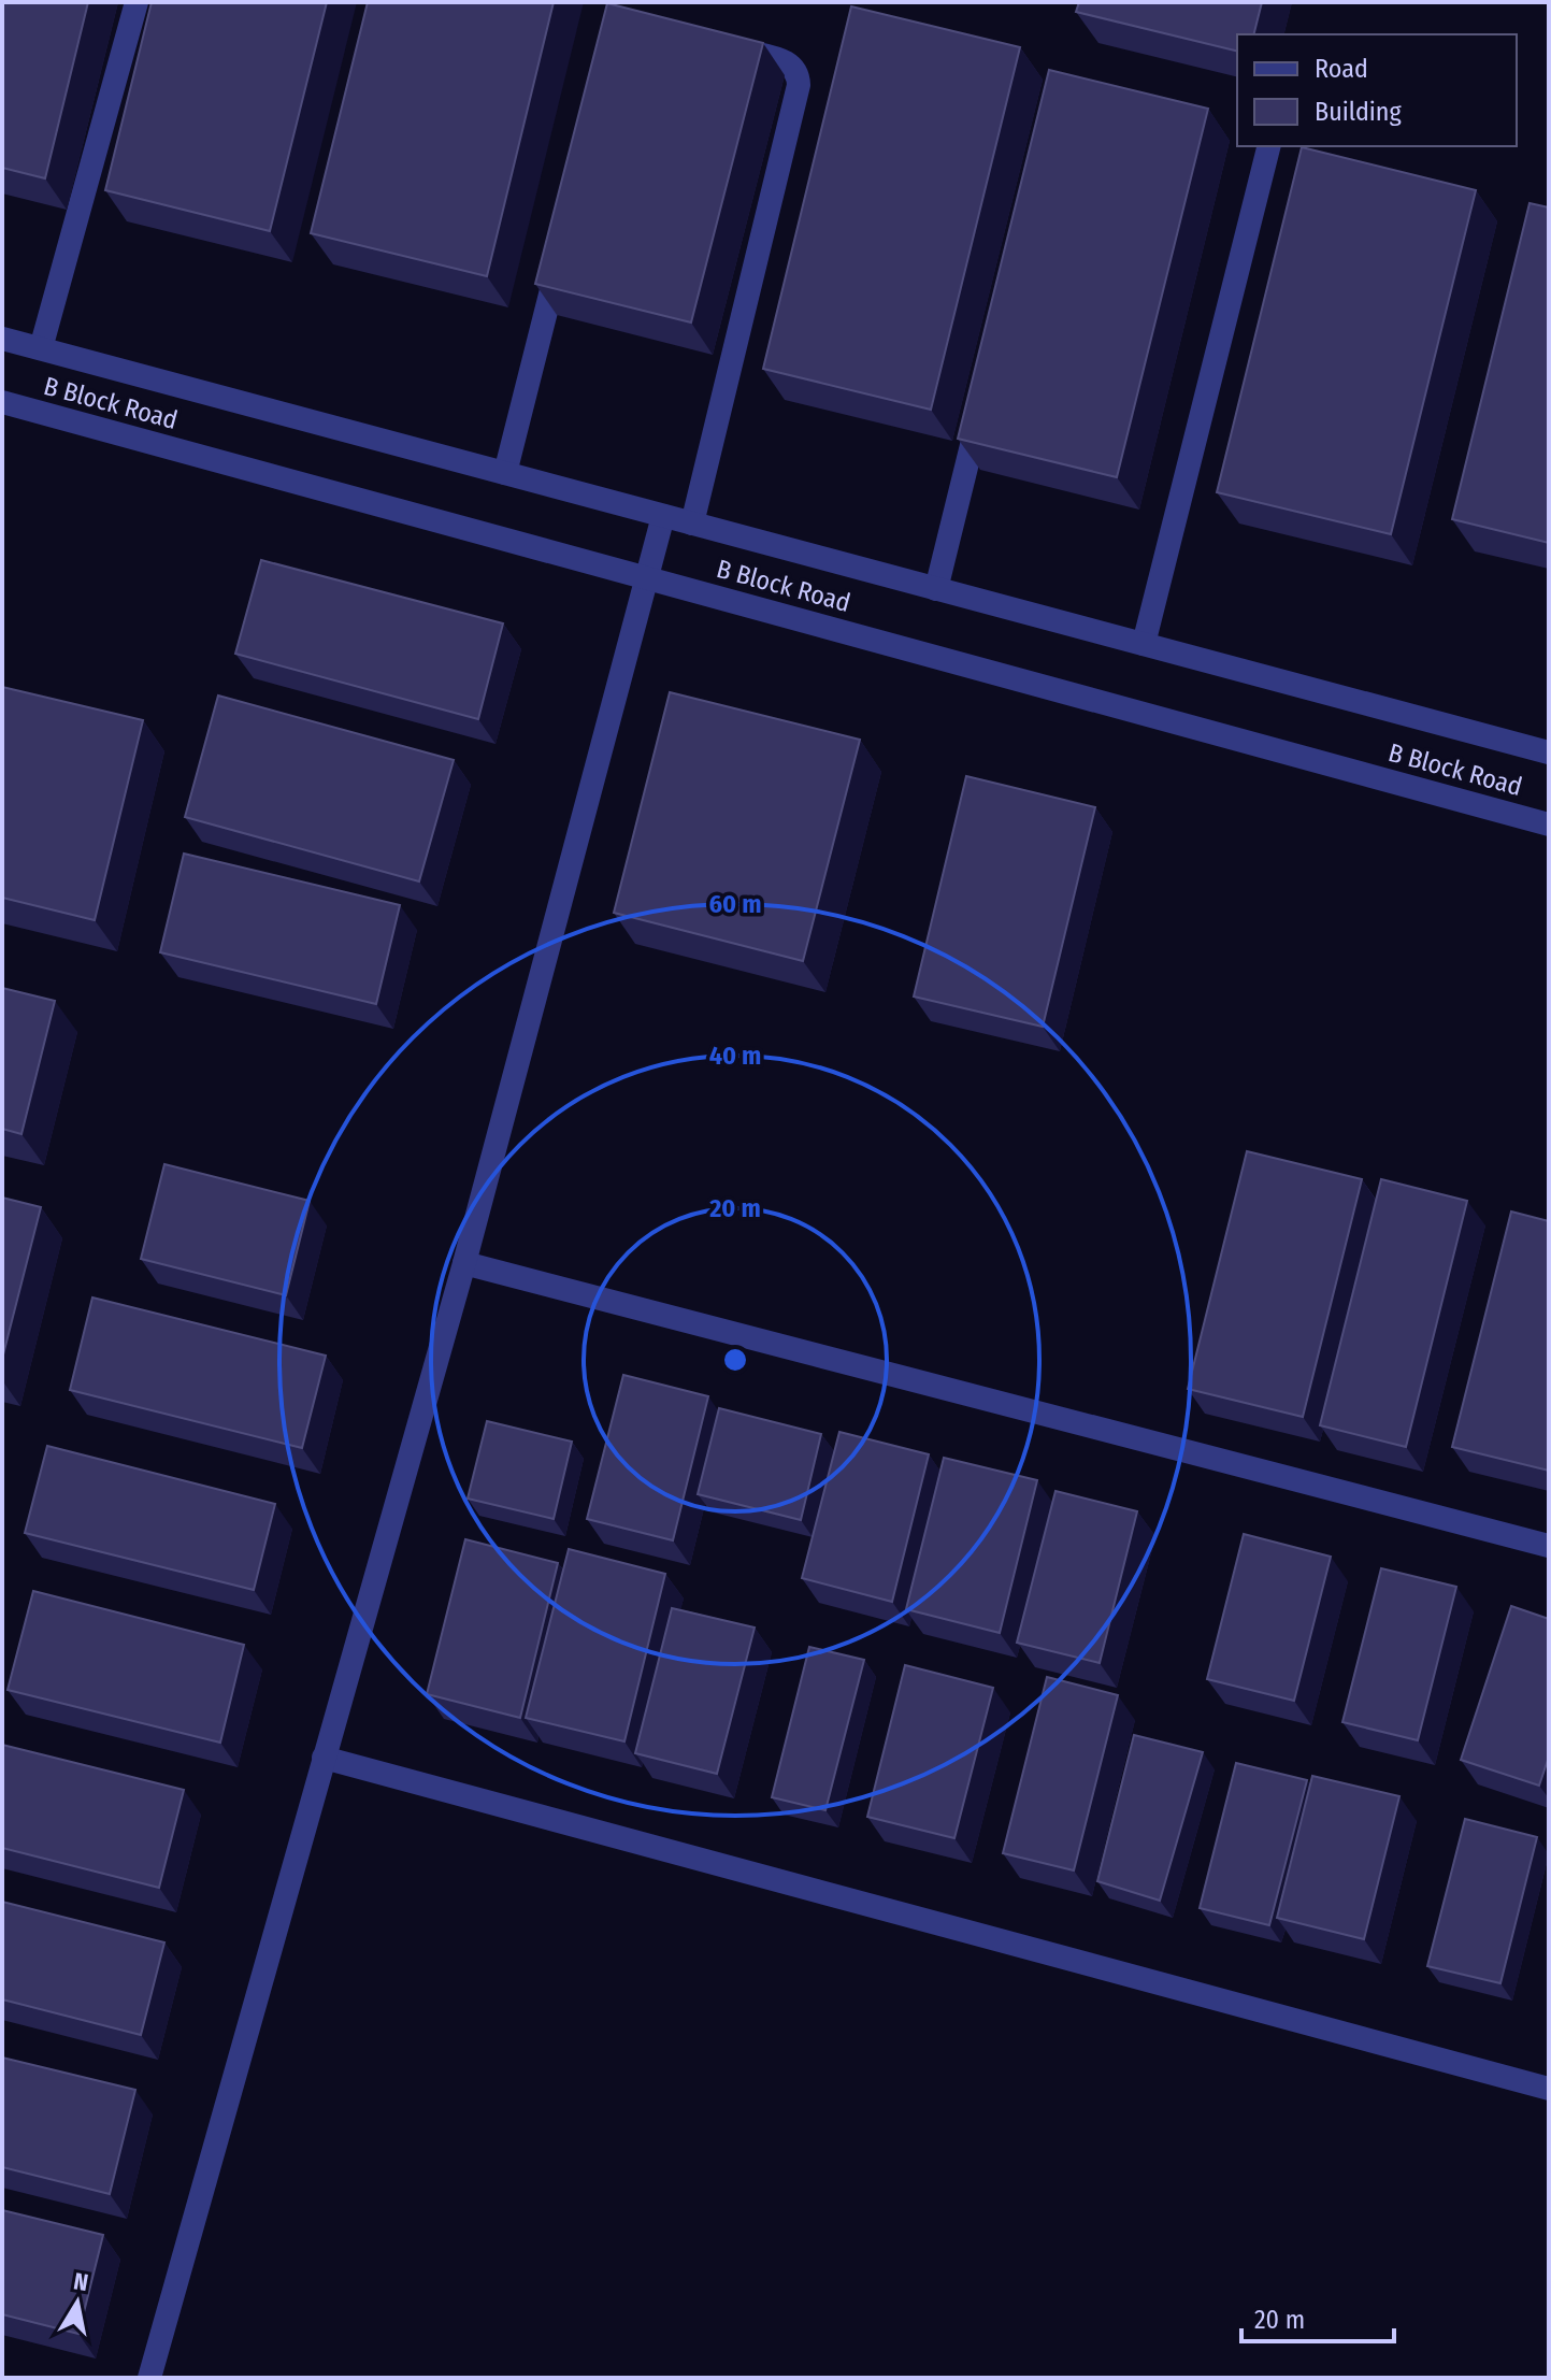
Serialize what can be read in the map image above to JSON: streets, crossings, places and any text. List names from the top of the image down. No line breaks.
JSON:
{"streets":{"street":["B Block Road"]},"legend":["Road","Building"],"scale_bar":"20 m","north":"top","rings":["60 m","40 m","20 m"]}
